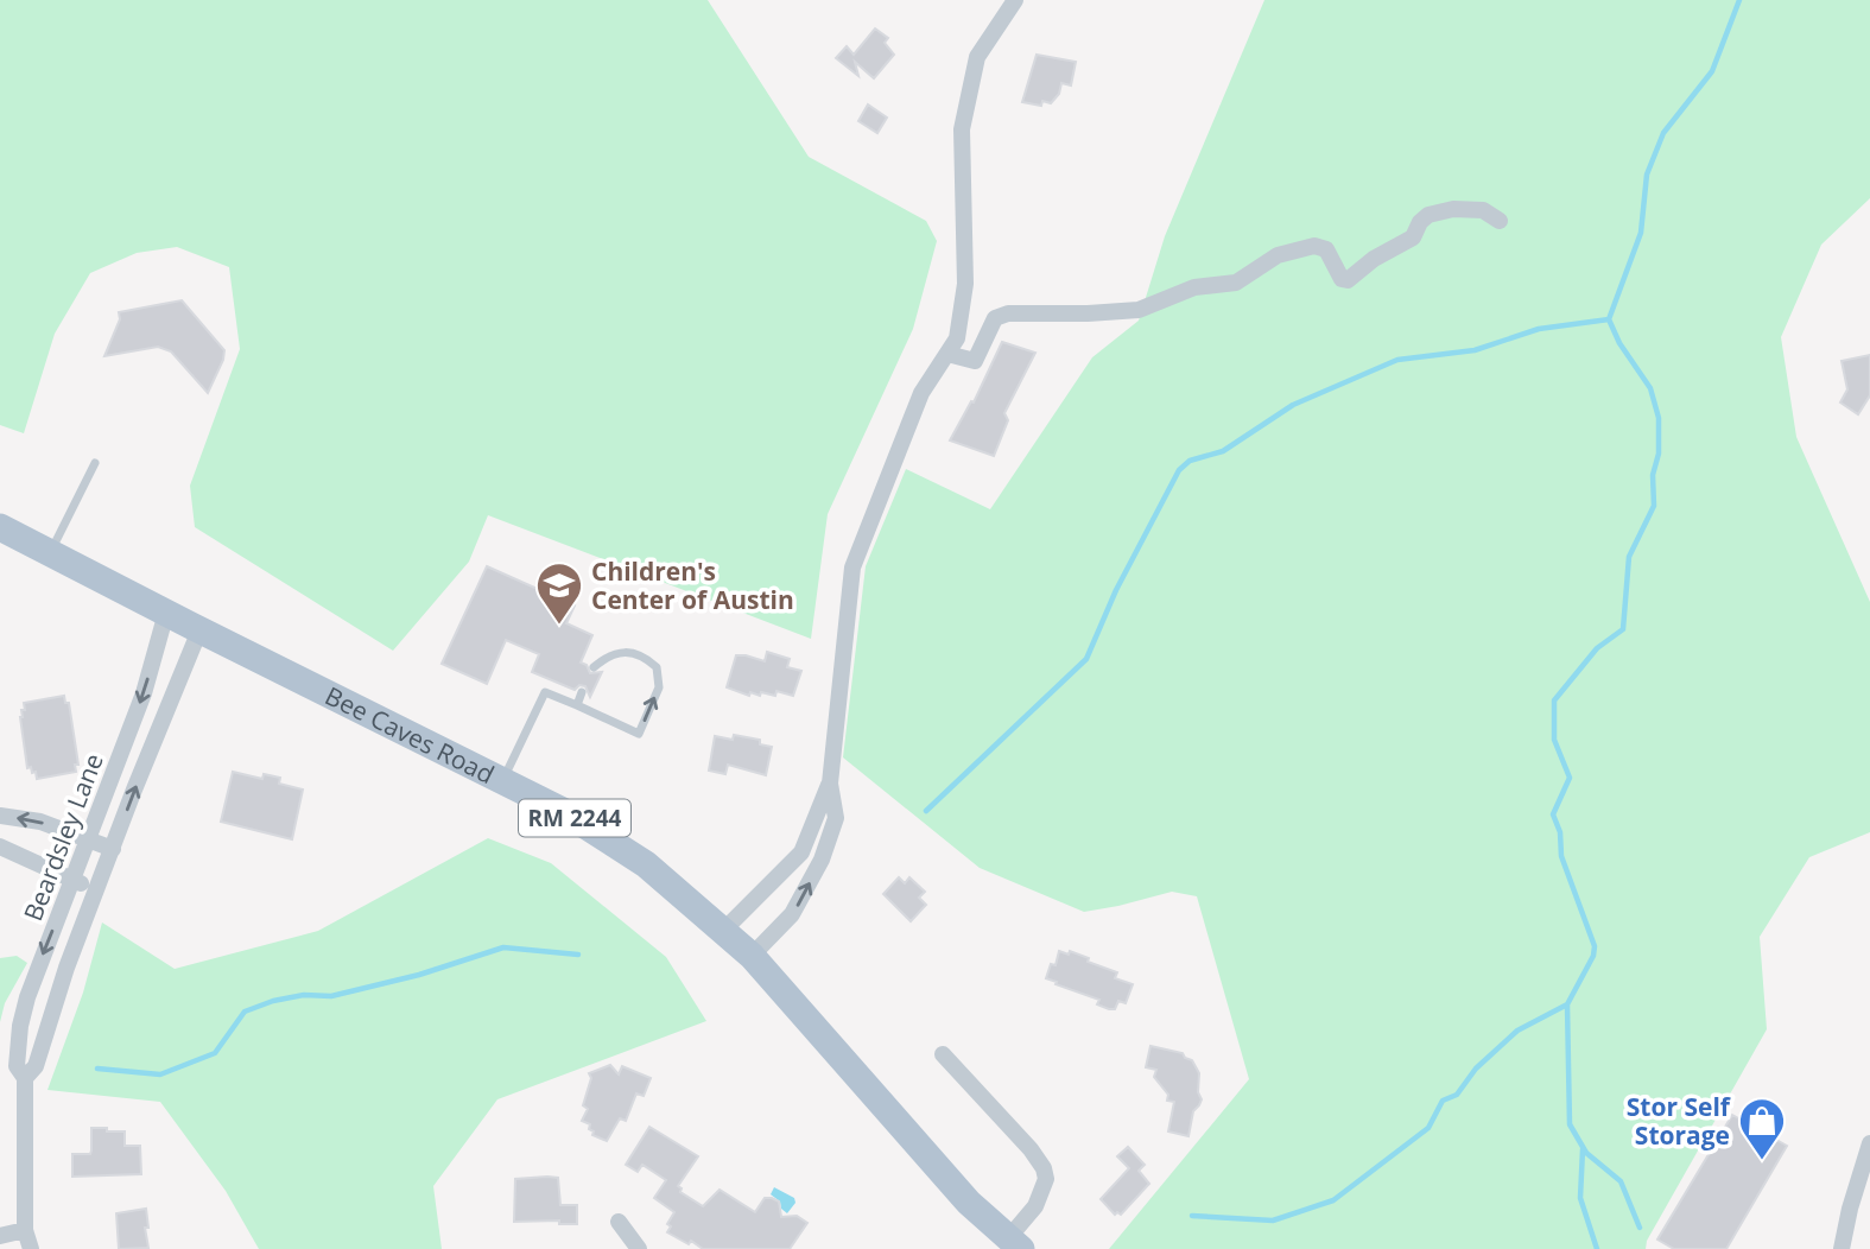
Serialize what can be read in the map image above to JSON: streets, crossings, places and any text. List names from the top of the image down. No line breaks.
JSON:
{"streets":{"main road":["Bee Caves Road","RM 2244"],"street":["Beardsley Lane"]},"crossings":[["Bee Caves Road","Beardsley Lane"]],"places":{"school or university":["Children's Center of Austin"],"shop":["Stor Self Storage"]}}
